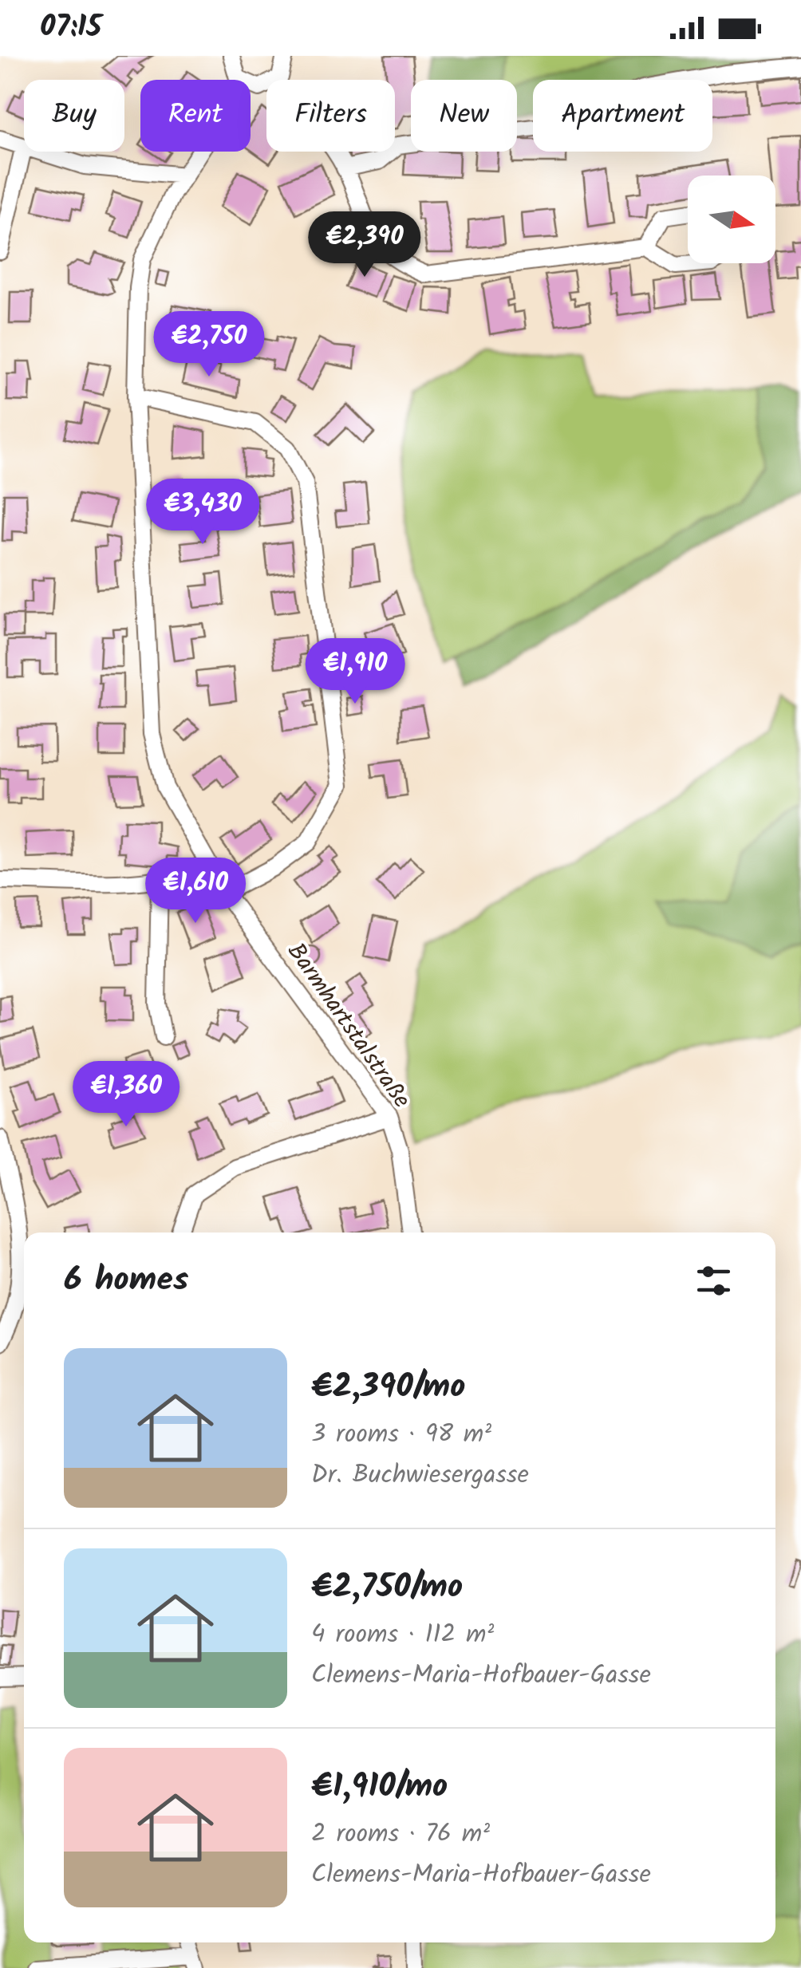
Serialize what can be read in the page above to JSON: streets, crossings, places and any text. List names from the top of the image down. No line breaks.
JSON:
{"streets":{"street":["Barmhartstalstraße"]},"north":"right","page":{"status":"07:15","chip":["Buy","Rent","Filters","New","Apartment"],"price":["€2,390","€2,750","€3,430","€1,910","€1,610","€1,360"],"heading":"6 homes","list":[{"name":"€2,390/mo","note":"3 rooms · 98 m² · Dr. Buchwiesergasse"},{"name":"€2,750/mo","note":"4 rooms · 112 m² · Clemens-Maria-Hofbauer-Gasse"},{"name":"€1,910/mo","note":"2 rooms · 76 m² · Clemens-Maria-Hofbauer-Gasse"}]}}
